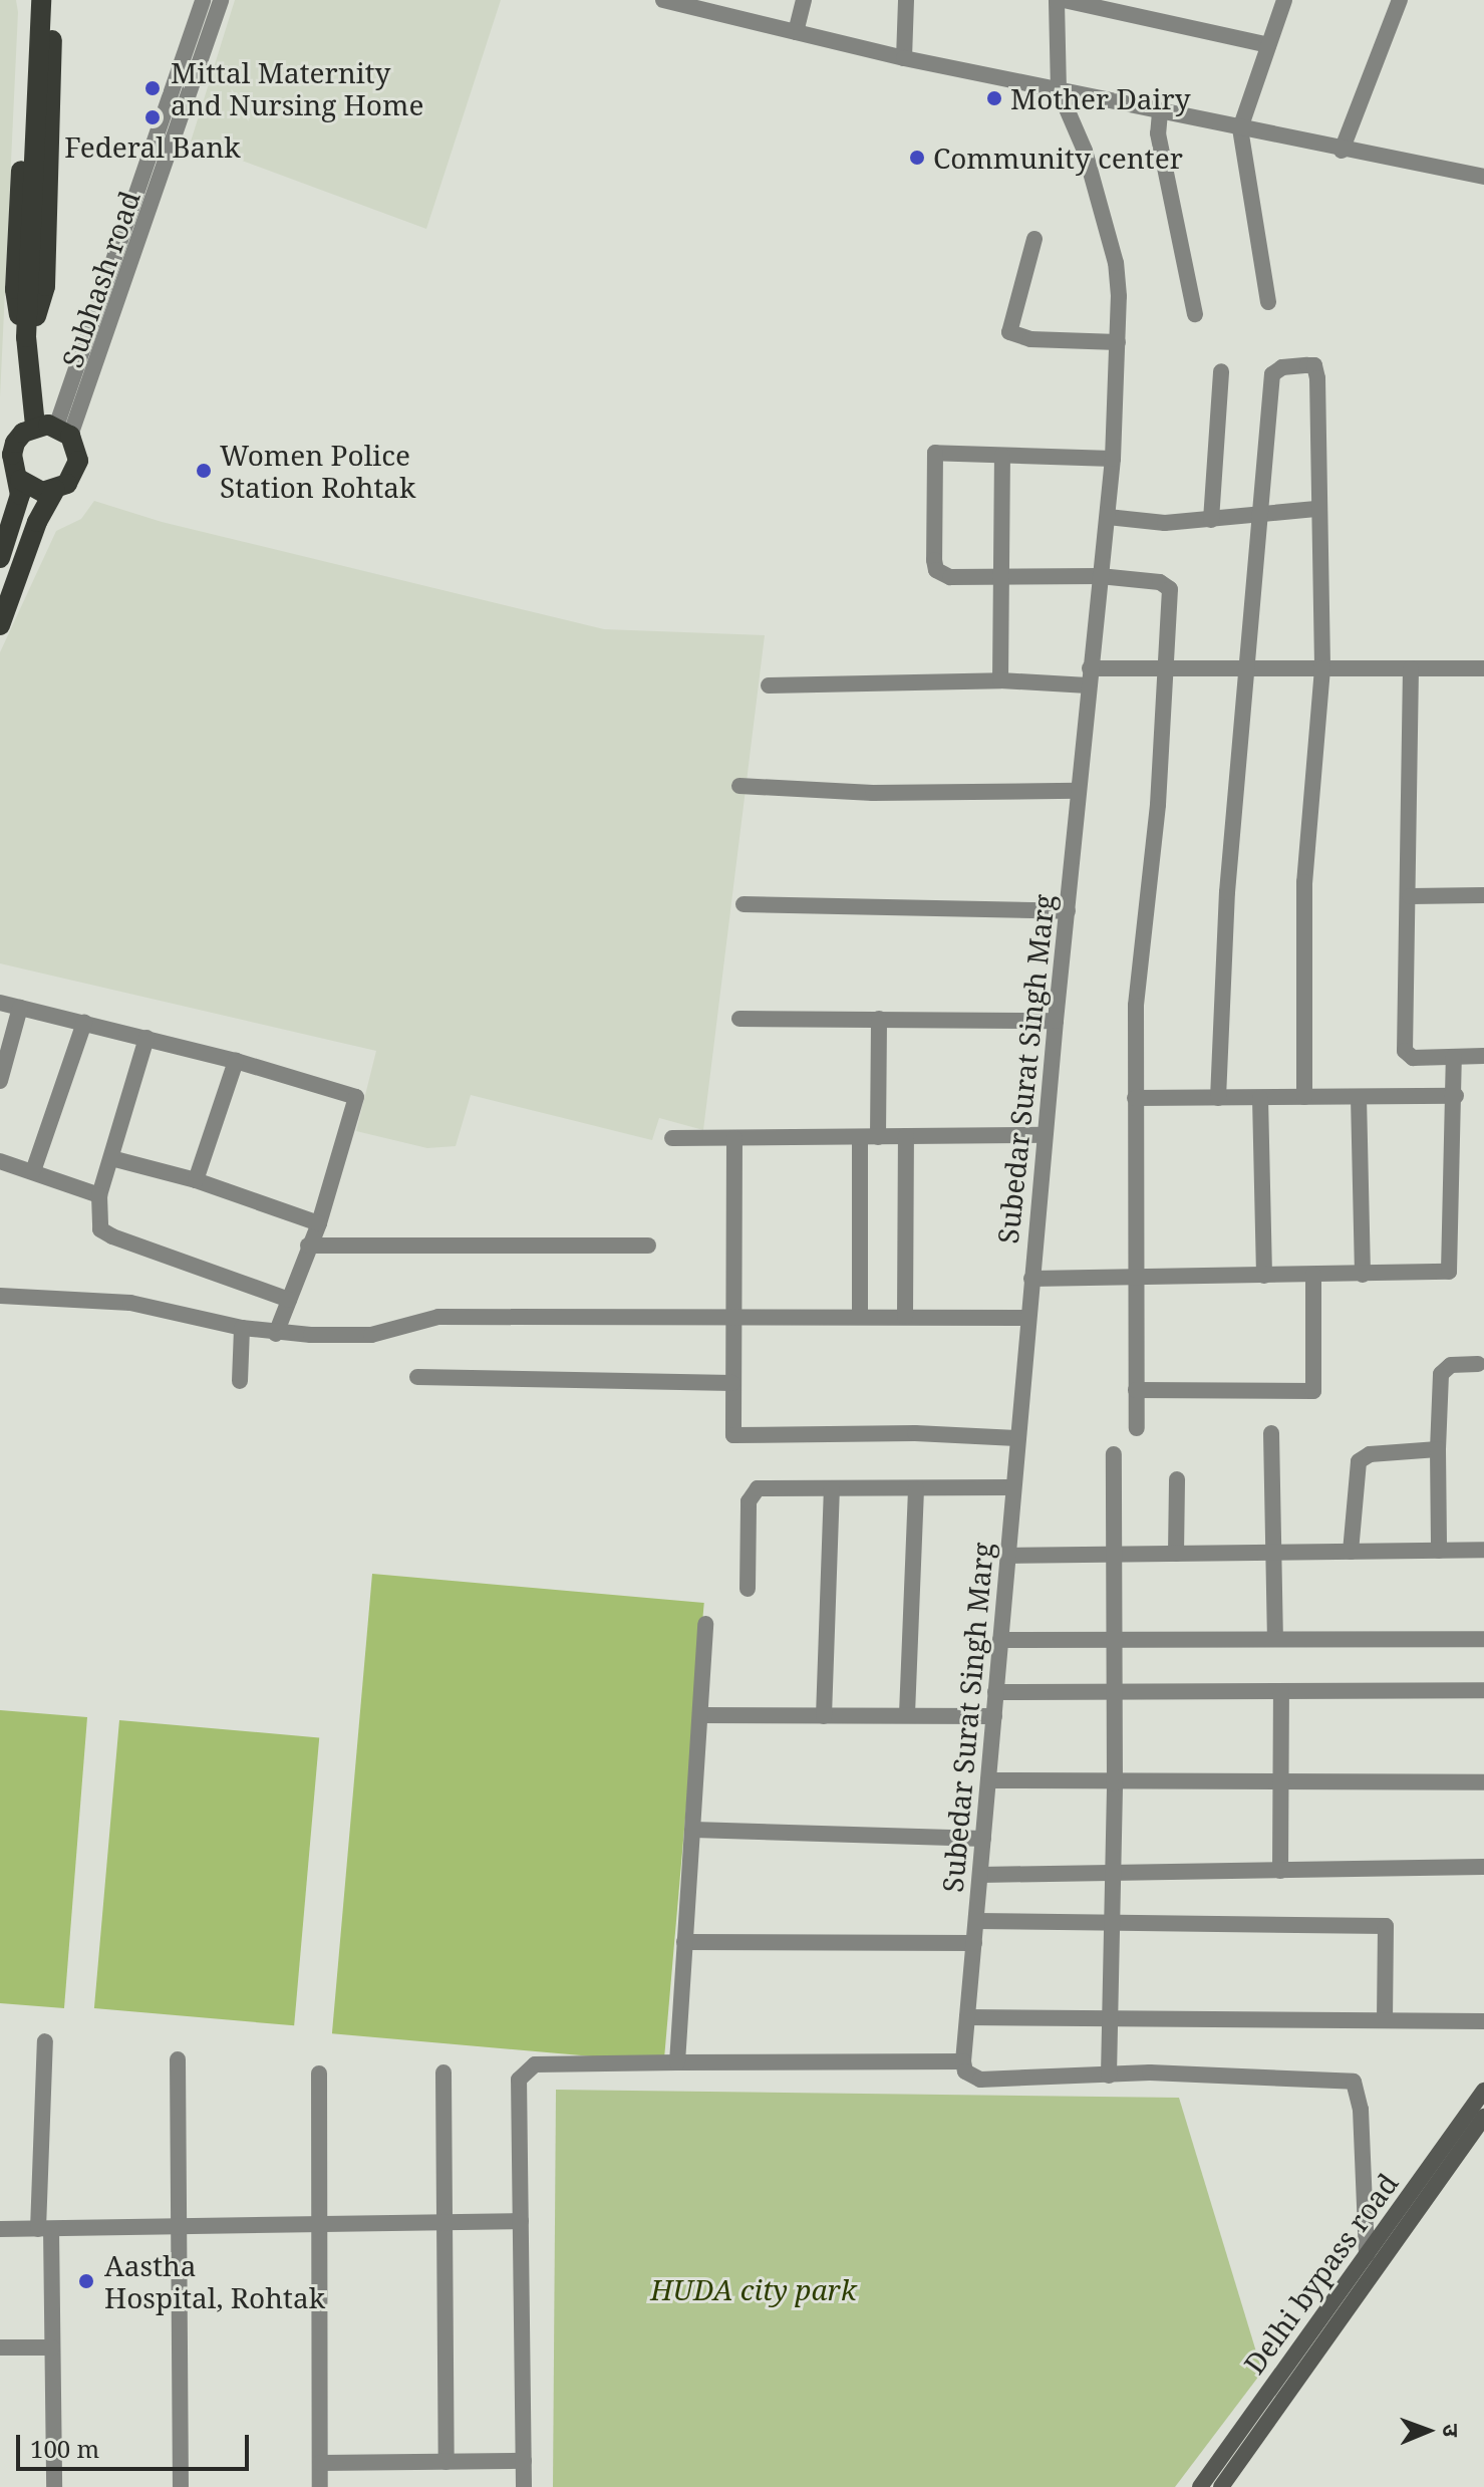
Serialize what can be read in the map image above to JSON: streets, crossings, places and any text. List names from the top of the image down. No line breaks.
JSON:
{"streets":{"main road":["Delhi bypass road"],"street":["Subhash road","Subedar Surat Singh Marg"]},"parks":["HUDA city park"],"places":["Mittal Maternity and Nursing Home","Mother Dairy","Federal Bank","Community center","Women Police Station Rohtak","Aastha Hospital, Rohtak"],"scale_bar":"100 m","north":"right"}
